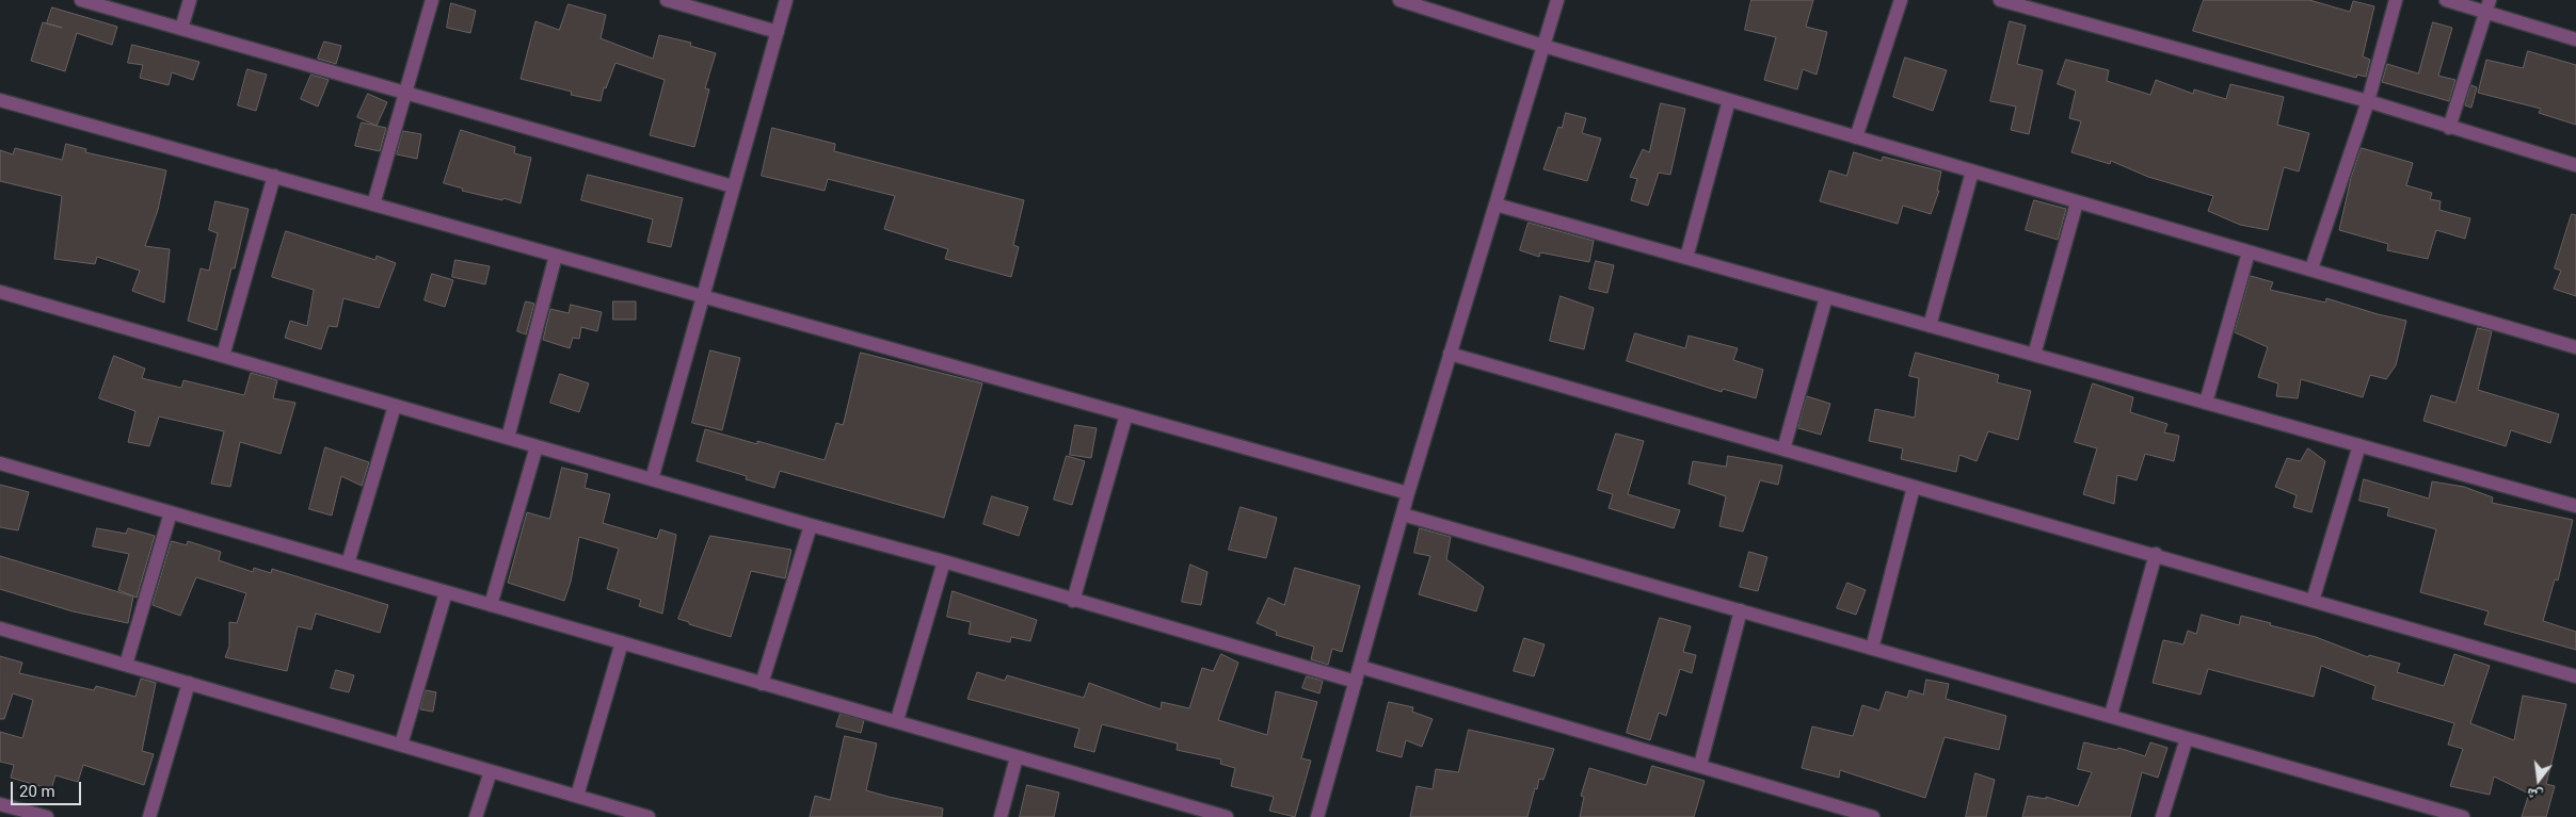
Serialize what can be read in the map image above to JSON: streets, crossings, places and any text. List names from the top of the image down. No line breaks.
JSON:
{"scale_bar":"20 m","north":"bottom"}
